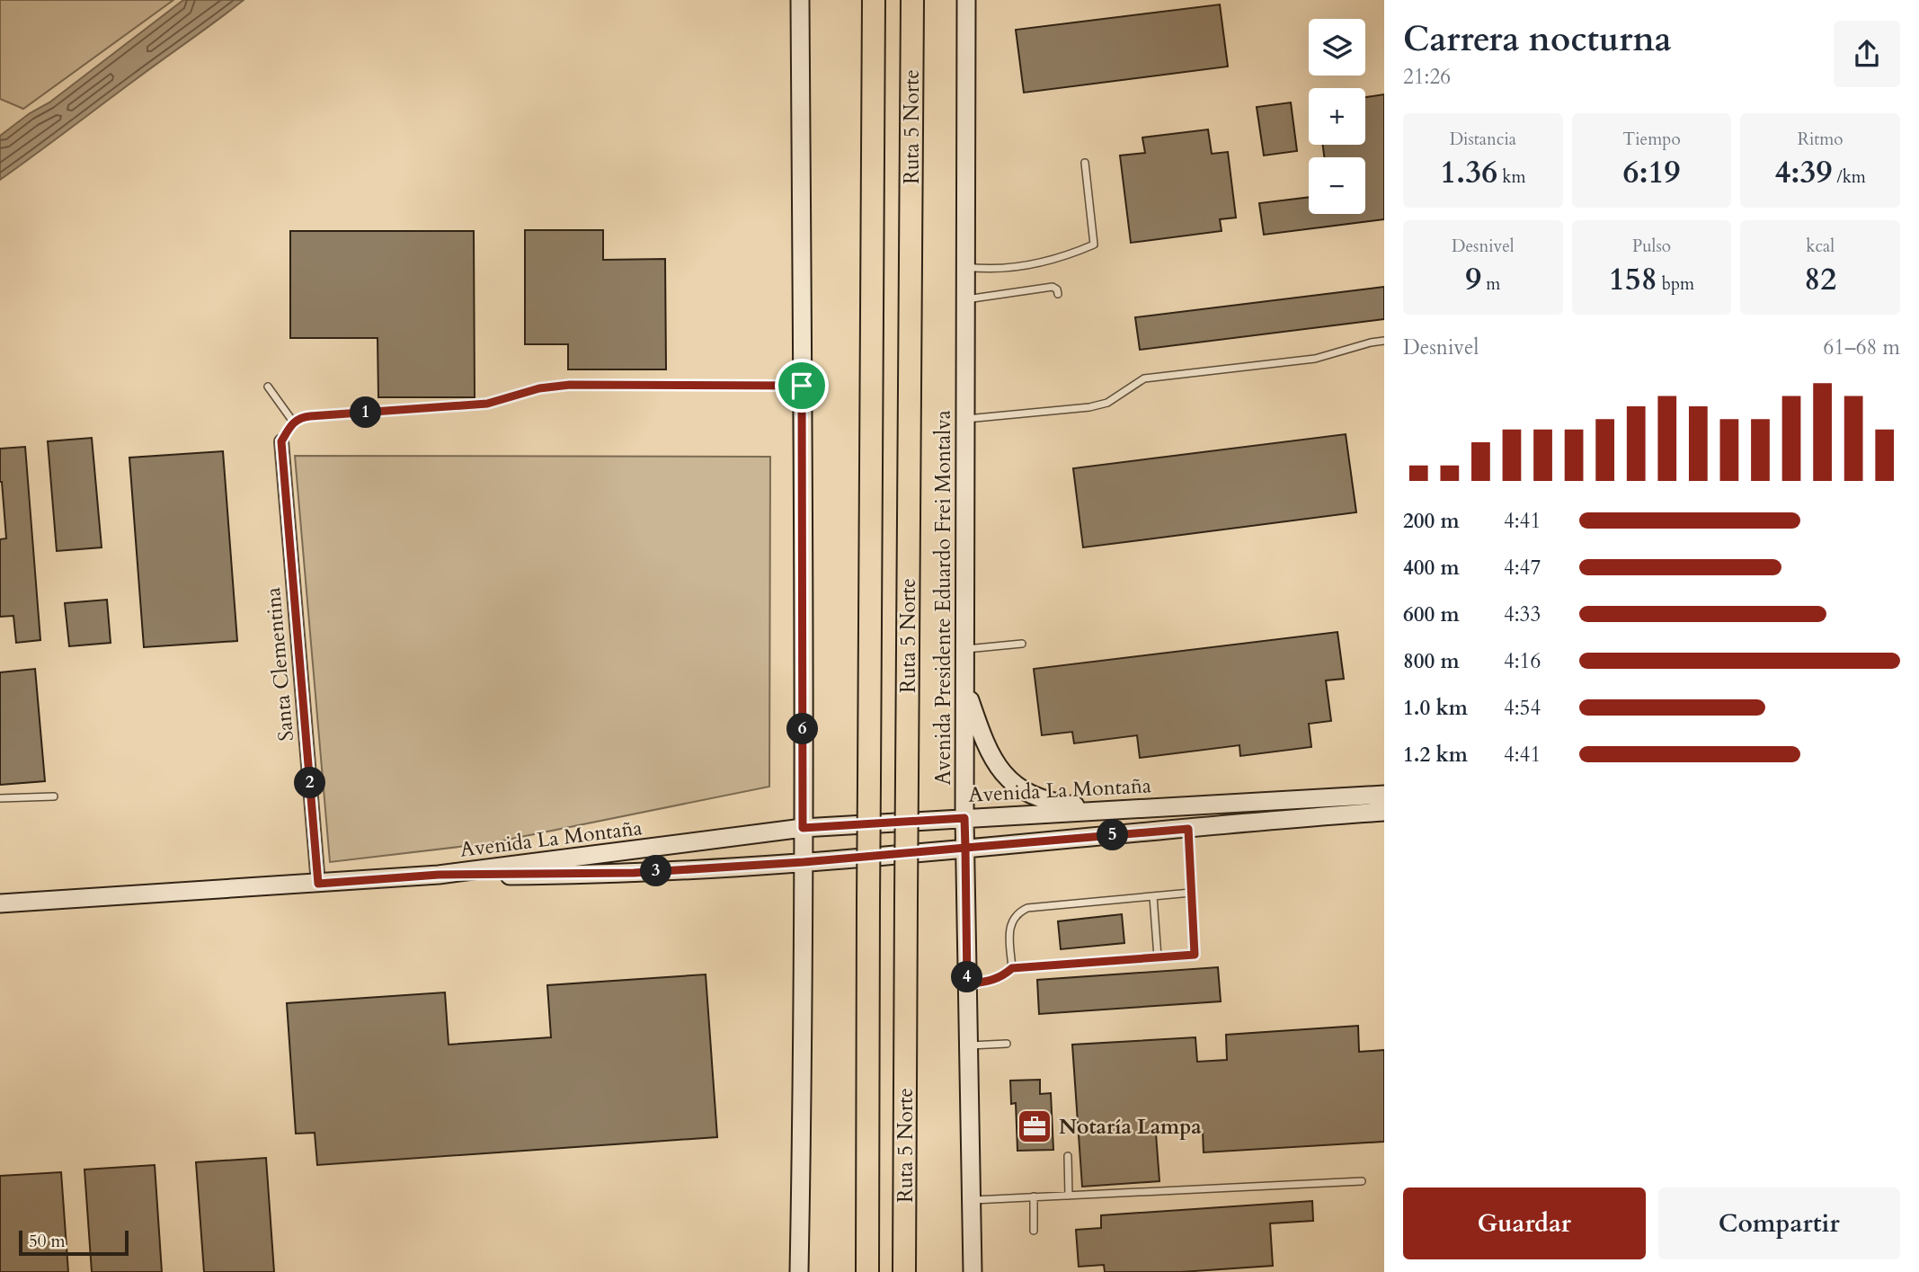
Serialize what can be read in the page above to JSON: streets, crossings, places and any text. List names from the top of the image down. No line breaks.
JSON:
{"streets":{"highway":["Ruta 5 Norte"],"main road":["Avenida Presidente Eduardo Frei Montalva","Avenida La Montaña"],"street":["Santa Clementina"]},"crossings":[["Avenida Presidente Eduardo Frei Montalva","Avenida La Montaña"],["Santa Clementina","Avenida La Montaña"]],"places":{"office":["Notaría Lampa"]},"scale_bar":"50 m","page":{"heading":["Carrera nocturna","21:26"],"map_buttons":["+","−"],"stats":[["Distancia","1.36 km"],["Tiempo","6:19"],["Ritmo","4:39 /km"],["Desnivel","9 m"],["Pulso","158 bpm"],["kcal","82"]],"chart":["Desnivel","61–68 m"],"pins":["1","6","2","5","3","4"],"list":[{"name":"200 m","note":"4:41"},{"name":"400 m","note":"4:47"},{"name":"600 m","note":"4:33"},{"name":"800 m","note":"4:16"},{"name":"1.0 km","note":"4:54"},{"name":"1.2 km","note":"4:41"}],"buttons":["Guardar","Compartir"],"scale":"50 m"}}
